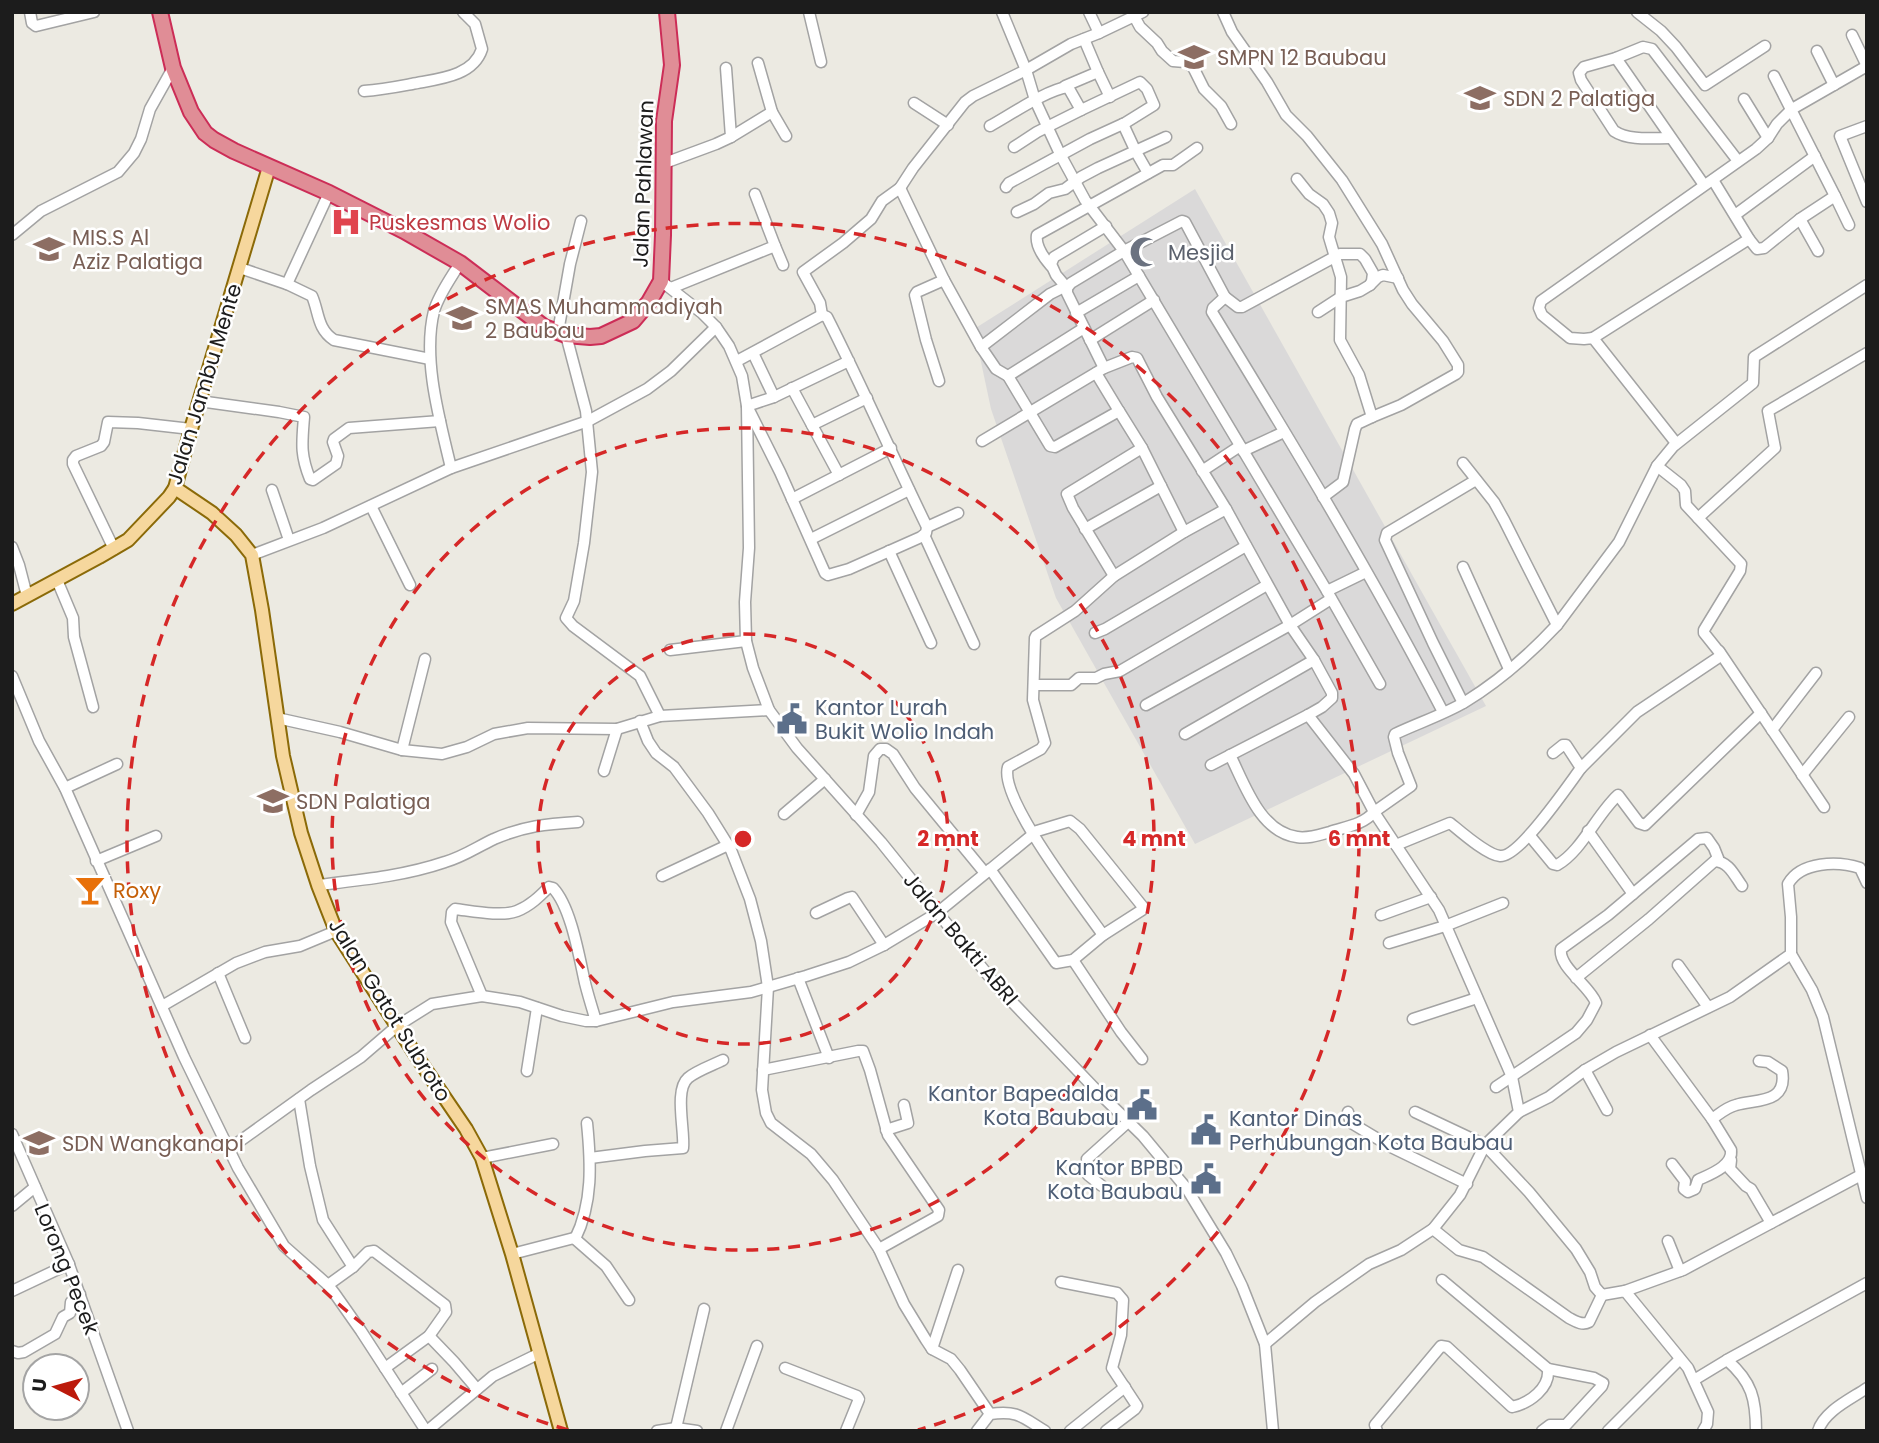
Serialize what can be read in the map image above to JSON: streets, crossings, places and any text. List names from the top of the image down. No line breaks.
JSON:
{"streets":{"highway":["Jalan Pahlawan"],"main road":["Jalan Jambu Mente","Jalan Gatot Subroto"],"street":["Jalan Bakti ABRI","Lorong Pecek"]},"crossings":[["Jalan Pahlawan","Jalan Jambu Mente"],["Jalan Pahlawan","Jalan Bakti ABRI"]],"places":{"school or university":["SMPN 12 Baubau","SDN 2 Palatiga","MIS.S Al Aziz Palatiga","SMAS Muhammadiyah 2 Baubau","SDN Palatiga","SDN Wangkanapi"],"hospital":["Puskesmas Wolio"],"mosque":["Mesjid"],"public building":["Kantor Lurah Bukit Wolio Indah","Kantor Bapedalda Kota Baubau","Kantor Dinas Perhubungan Kota Baubau","Kantor BPBD Kota Baubau"],"bar":["Roxy"]},"north":"left","rings":["2 mnt","4 mnt","6 mnt"]}
